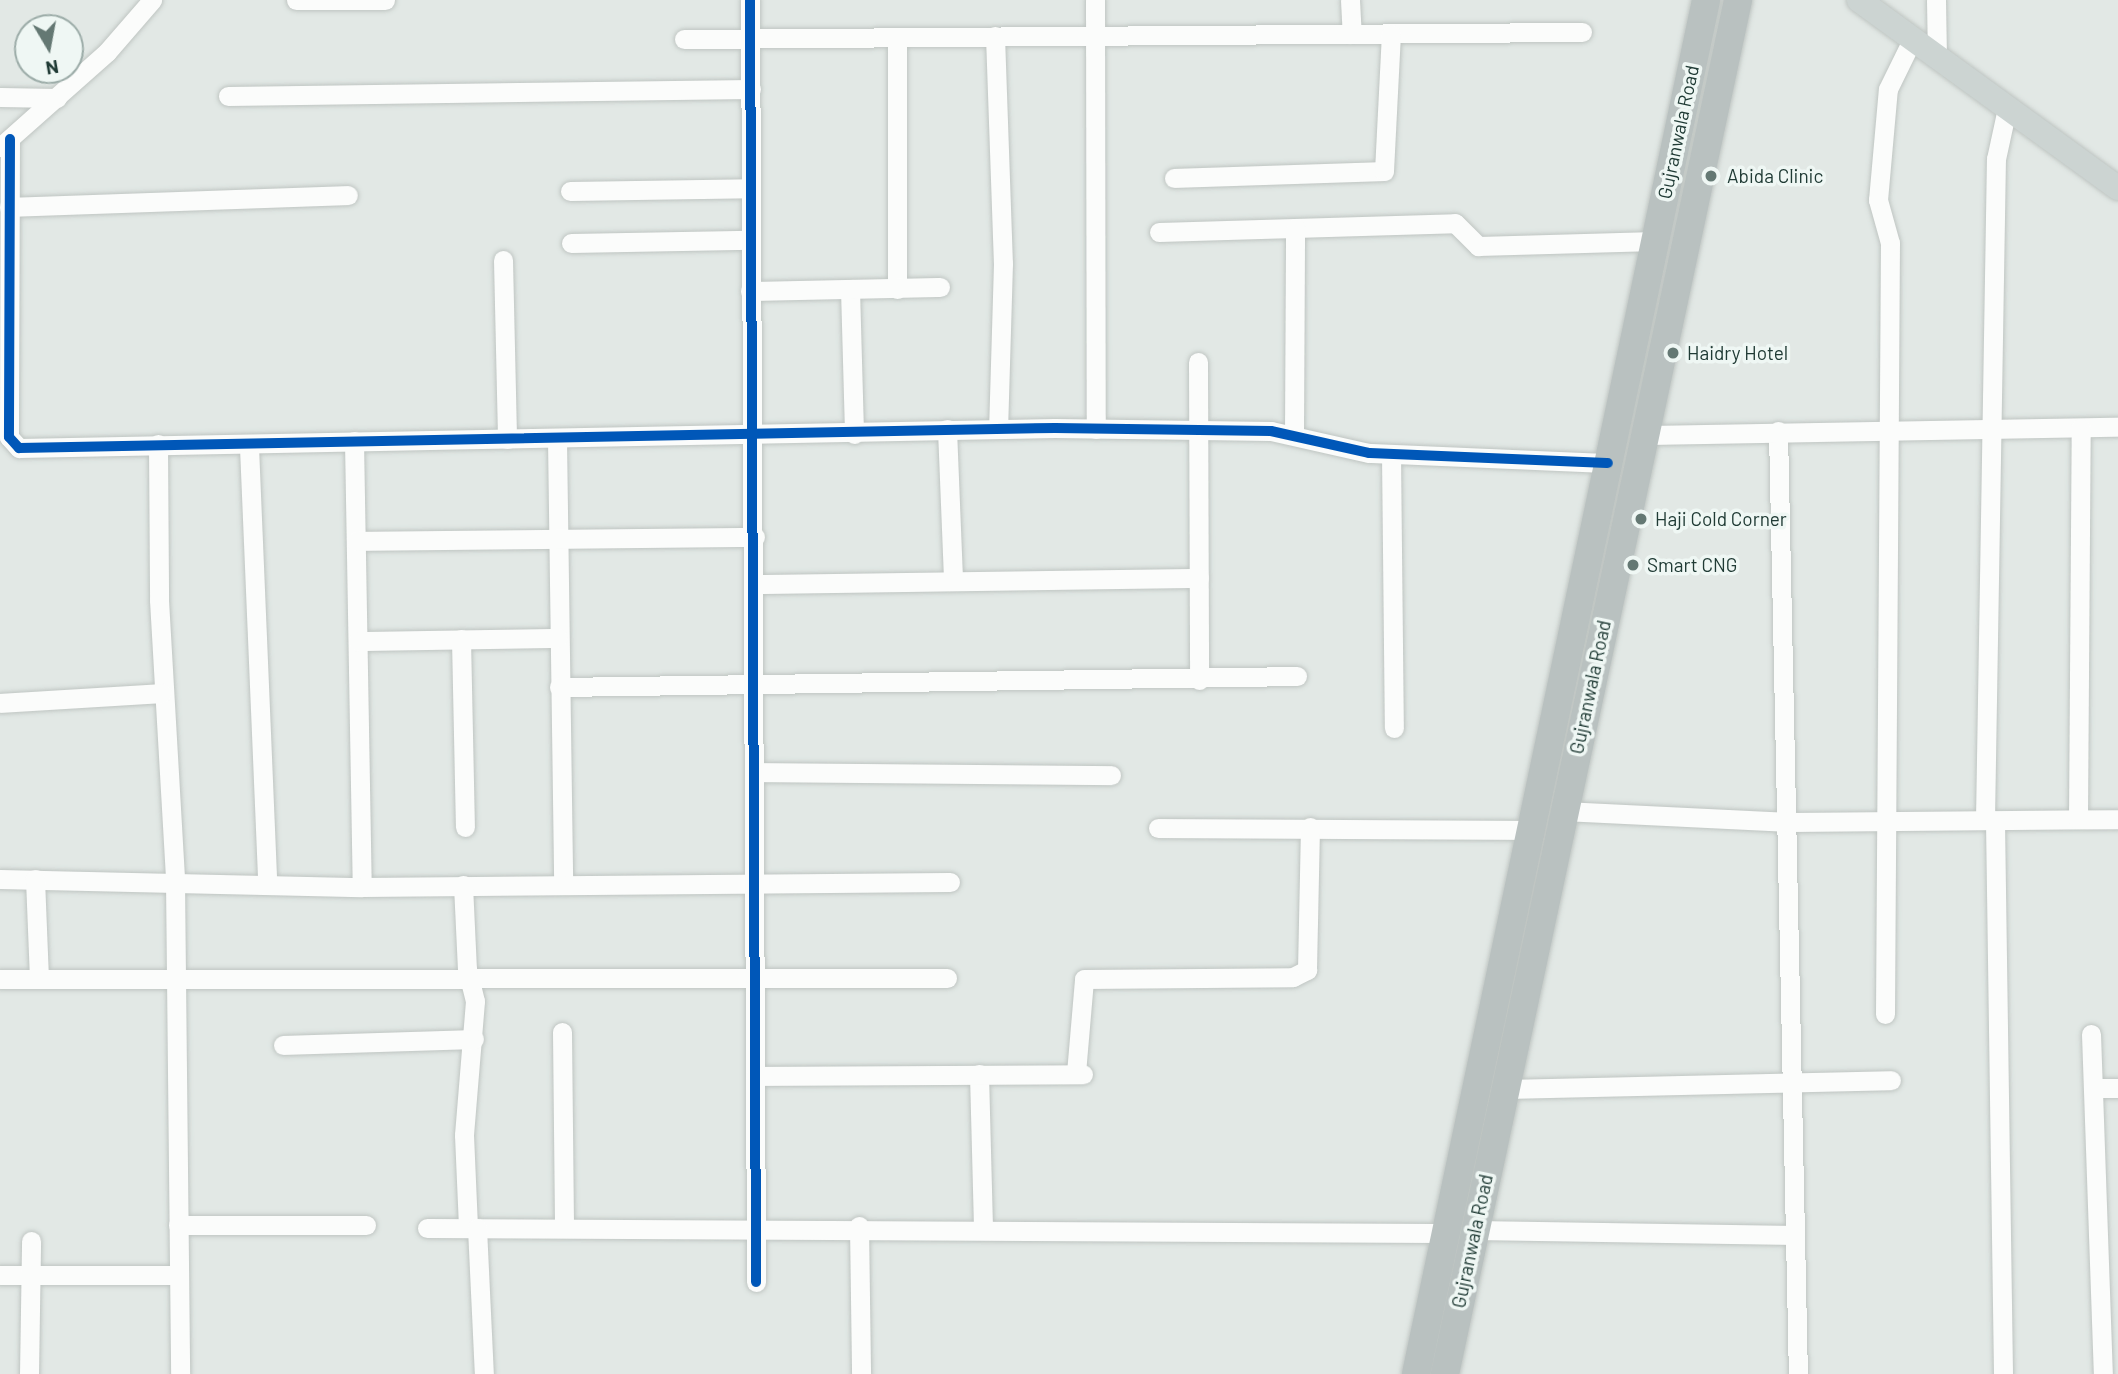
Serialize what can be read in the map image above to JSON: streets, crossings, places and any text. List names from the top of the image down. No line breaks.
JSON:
{"streets":{"highway":["Gujranwala Road"]},"places":["Abida Clinic","Haidry Hotel","Haji Cold Corner","Smart CNG"],"north":"bottom"}
